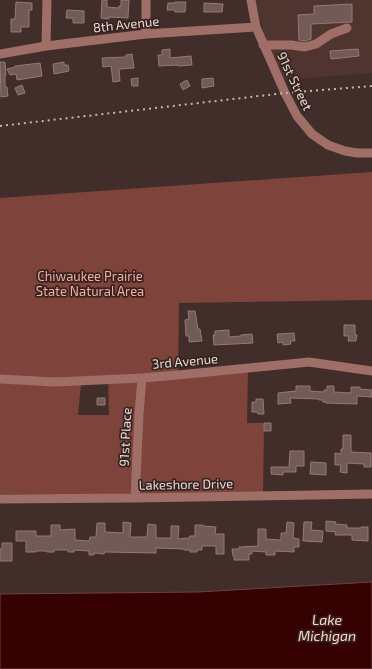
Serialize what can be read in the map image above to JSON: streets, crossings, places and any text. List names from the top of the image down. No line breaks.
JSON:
{"streets":{"street":["8th Avenue","91st Street","3rd Avenue","91st Place","Lakeshore Drive"]},"crossings":[["8th Avenue","91st Street"],["3rd Avenue","91st Place"],["91st Place","Lakeshore Drive"]],"water":["Lake Michigan"],"parks":["Chiwaukee Prairie State Natural Area"]}
